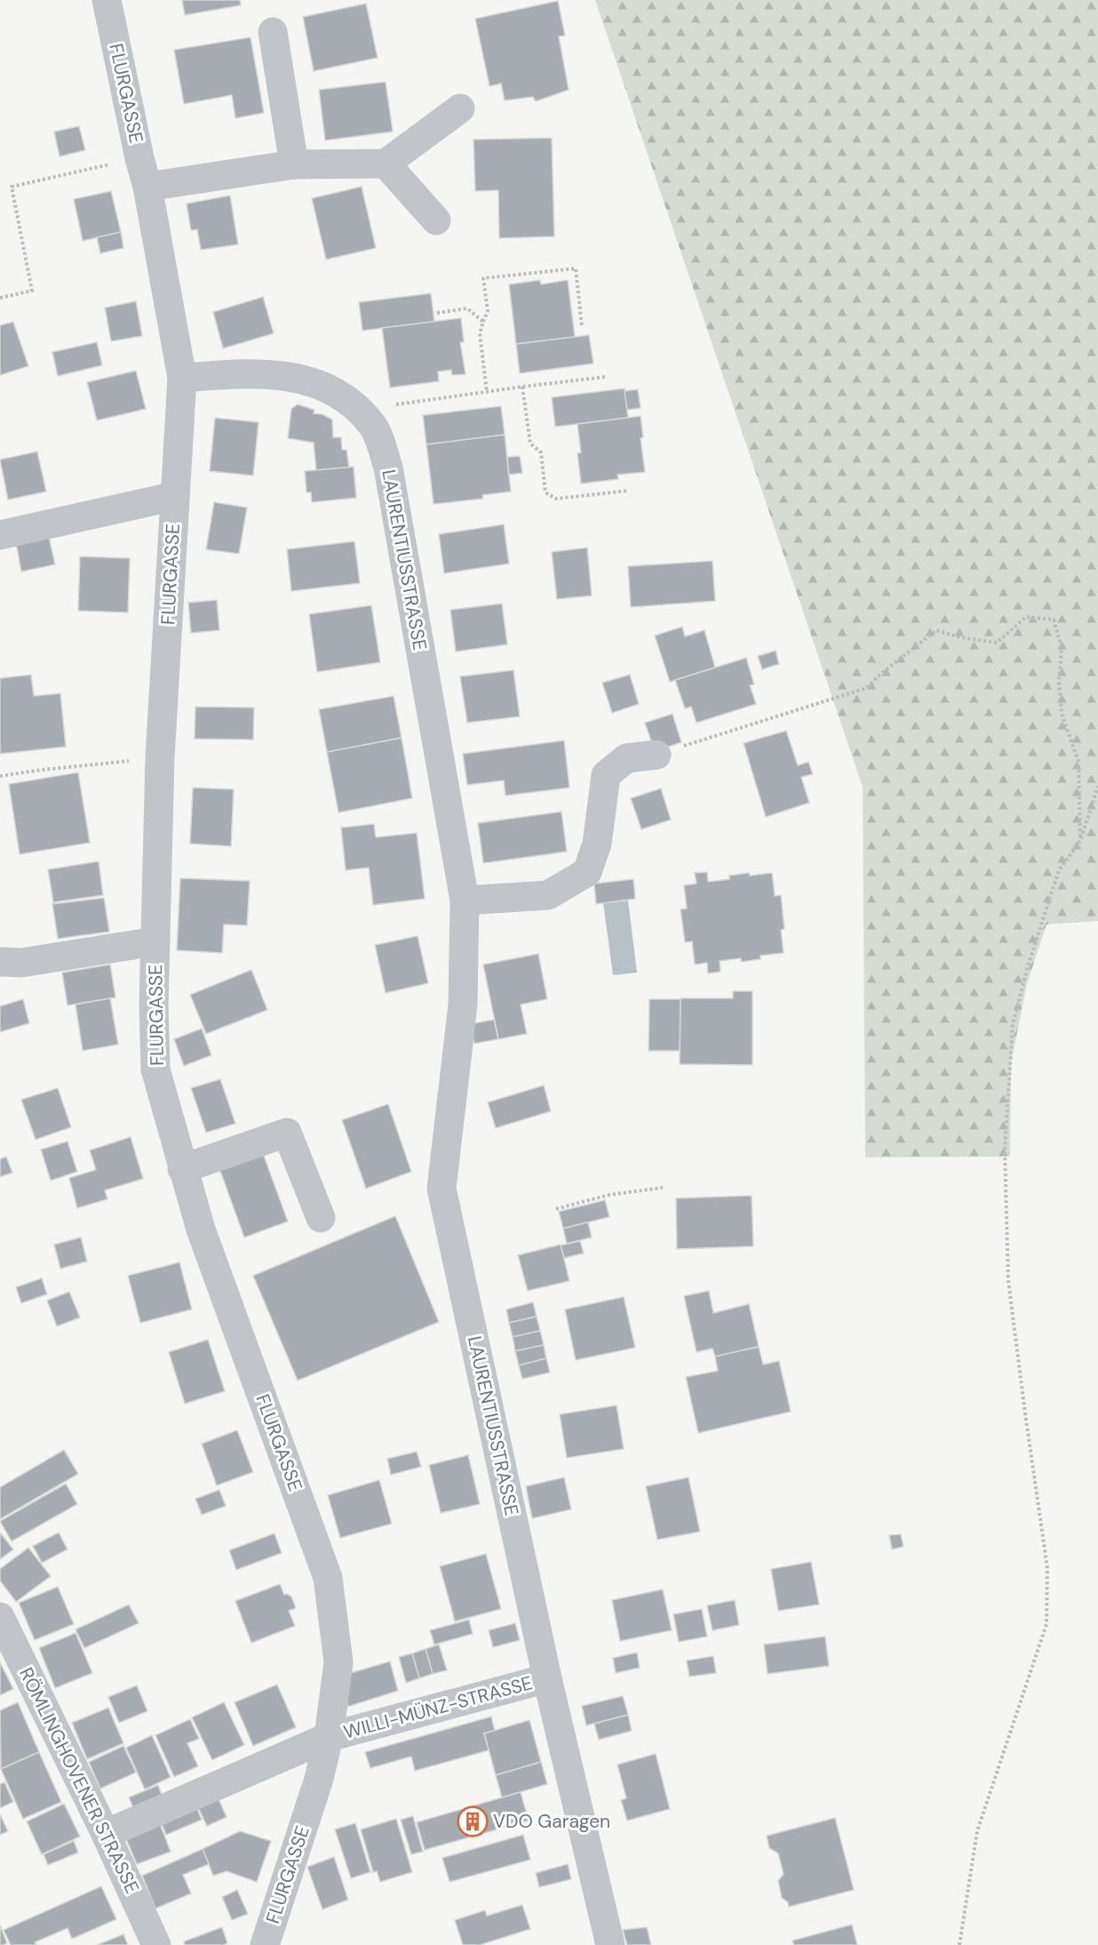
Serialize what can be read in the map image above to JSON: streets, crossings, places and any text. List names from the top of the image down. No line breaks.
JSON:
{"streets":{"street":["FLURGASSE","LAURENTIUSSTRASSE","WILLI-MÜNZ-STRASSE","RÖMLINGHOVENER STRASSE"]},"crossings":[["FLURGASSE","LAURENTIUSSTRASSE"],["FLURGASSE","WILLI-MÜNZ-STRASSE"],["LAURENTIUSSTRASSE","WILLI-MÜNZ-STRASSE"],["WILLI-MÜNZ-STRASSE","RÖMLINGHOVENER STRASSE"]],"places":{"building":["VDO Garagen"]}}
